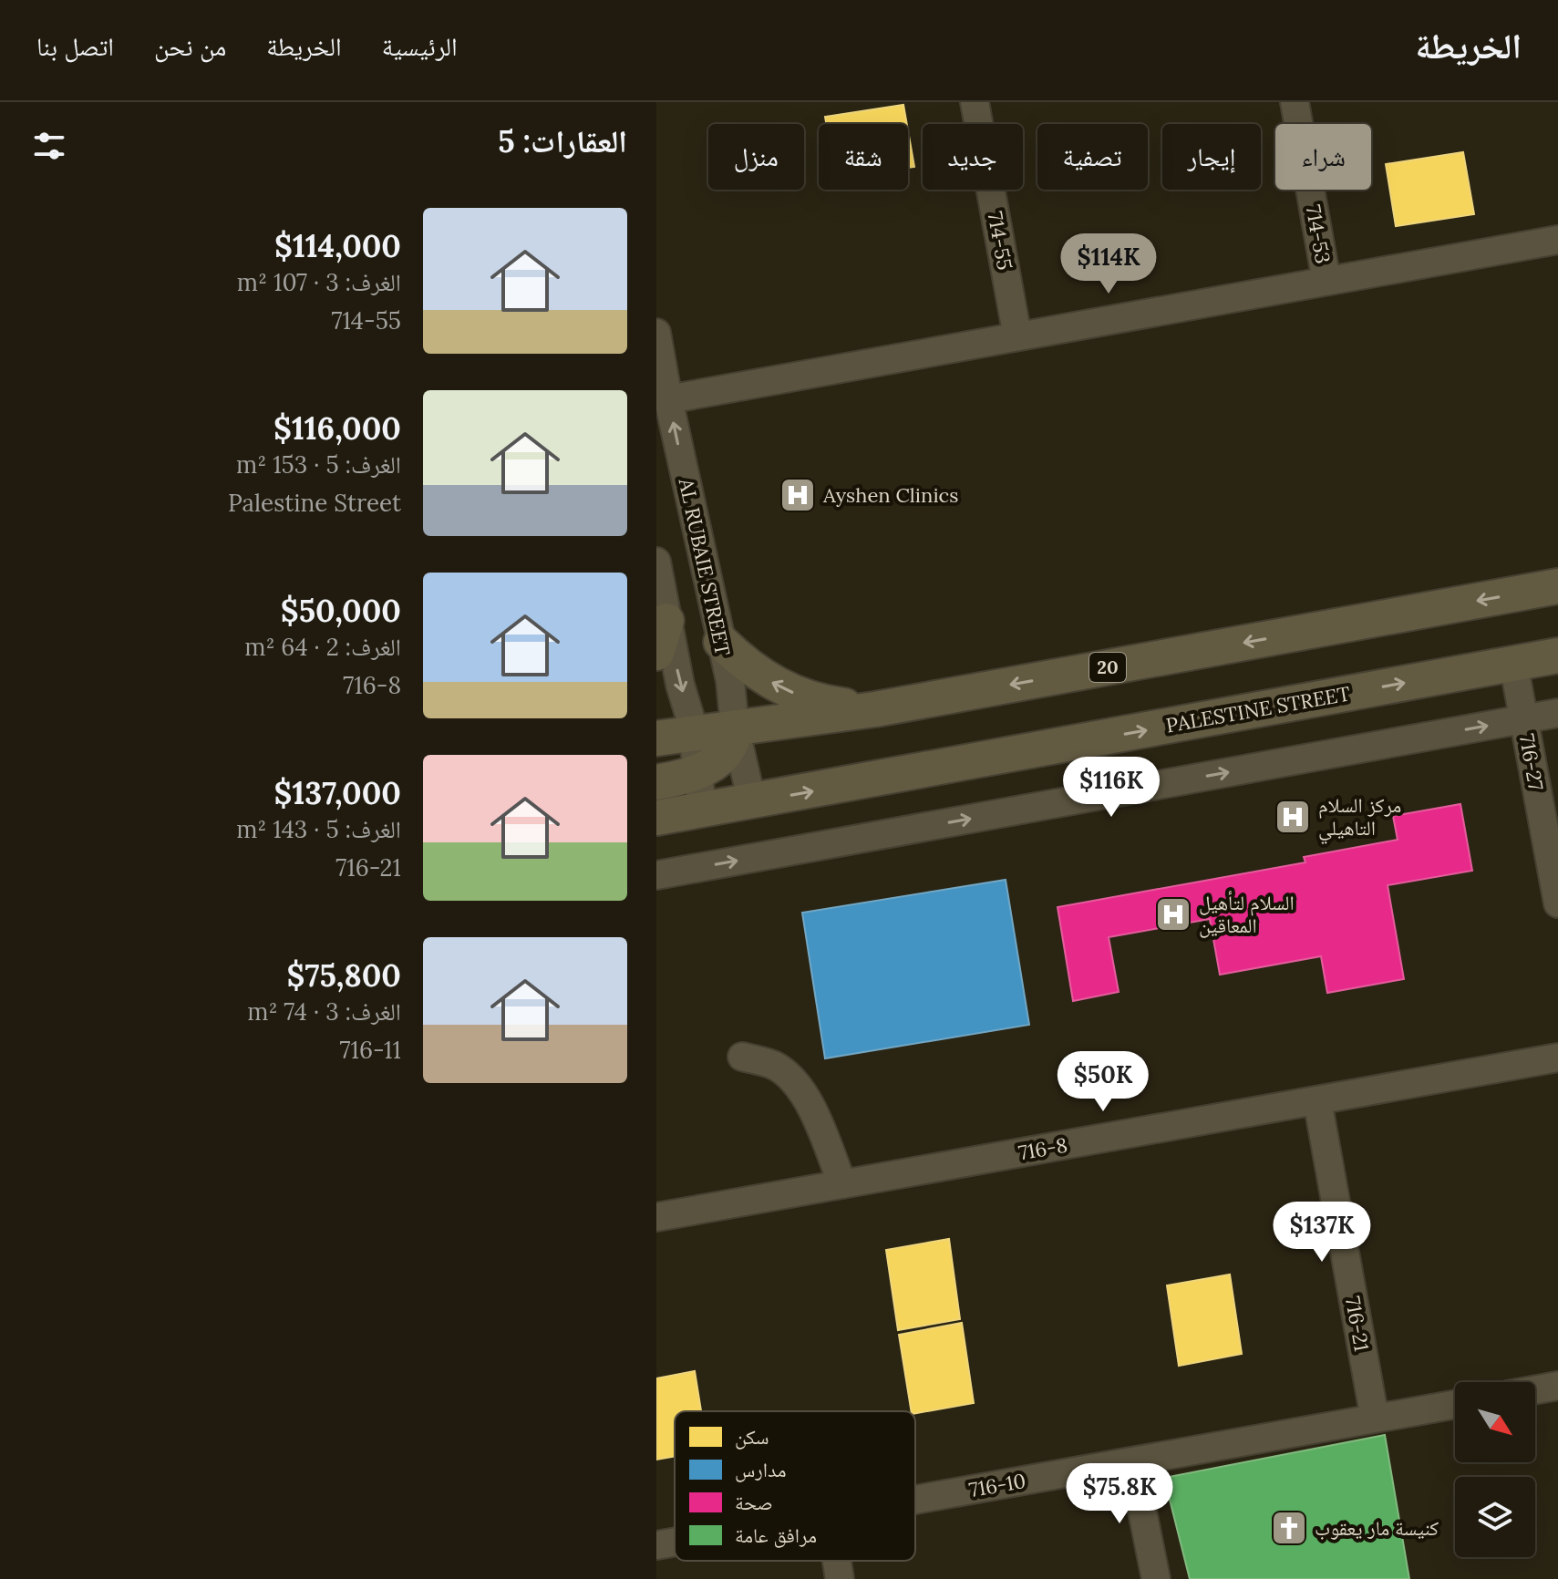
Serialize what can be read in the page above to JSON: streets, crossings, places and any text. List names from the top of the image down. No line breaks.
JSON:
{"streets":{"main road":["20","PALESTINE STREET"],"street":["714-53","714-55","AL RUBAIE STREET","716-27","716-8","716-21","716-10"]},"crossings":[["AL RUBAIE STREET","20"],["AL RUBAIE STREET","PALESTINE STREET"],["PALESTINE STREET","716-27"],["716-8","716-21"],["716-21","716-10"]],"places":{"hospital":["Ayshen Clinics","مركز السلام التاهيلي","السلام لتأهيل المعاقين"],"church":["كنيسة مار يعقوب"]},"legend":["سكن","مدارس","صحة","مرافق عامة"],"north":"bottom right","page":{"header":"الخريطة","nav":["الرئيسية","الخريطة","من نحن","اتصل بنا"],"heading":"العقارات: 5","chip":["شراء","إيجار","تصفية","جديد","شقة","منزل"],"list":[{"name":"$114,000","note":"الغرف: 3 · 107 m² · 714-55"},{"name":"$116,000","note":"الغرف: 5 · 153 m² · Palestine Street"},{"name":"$50,000","note":"الغرف: 2 · 64 m² · 716-8"},{"name":"$137,000","note":"الغرف: 5 · 143 m² · 716-21"},{"name":"$75,800","note":"الغرف: 3 · 74 m² · 716-11"}],"price":["$114K","$116K","$50K","$137K","$75.8K"]}}
